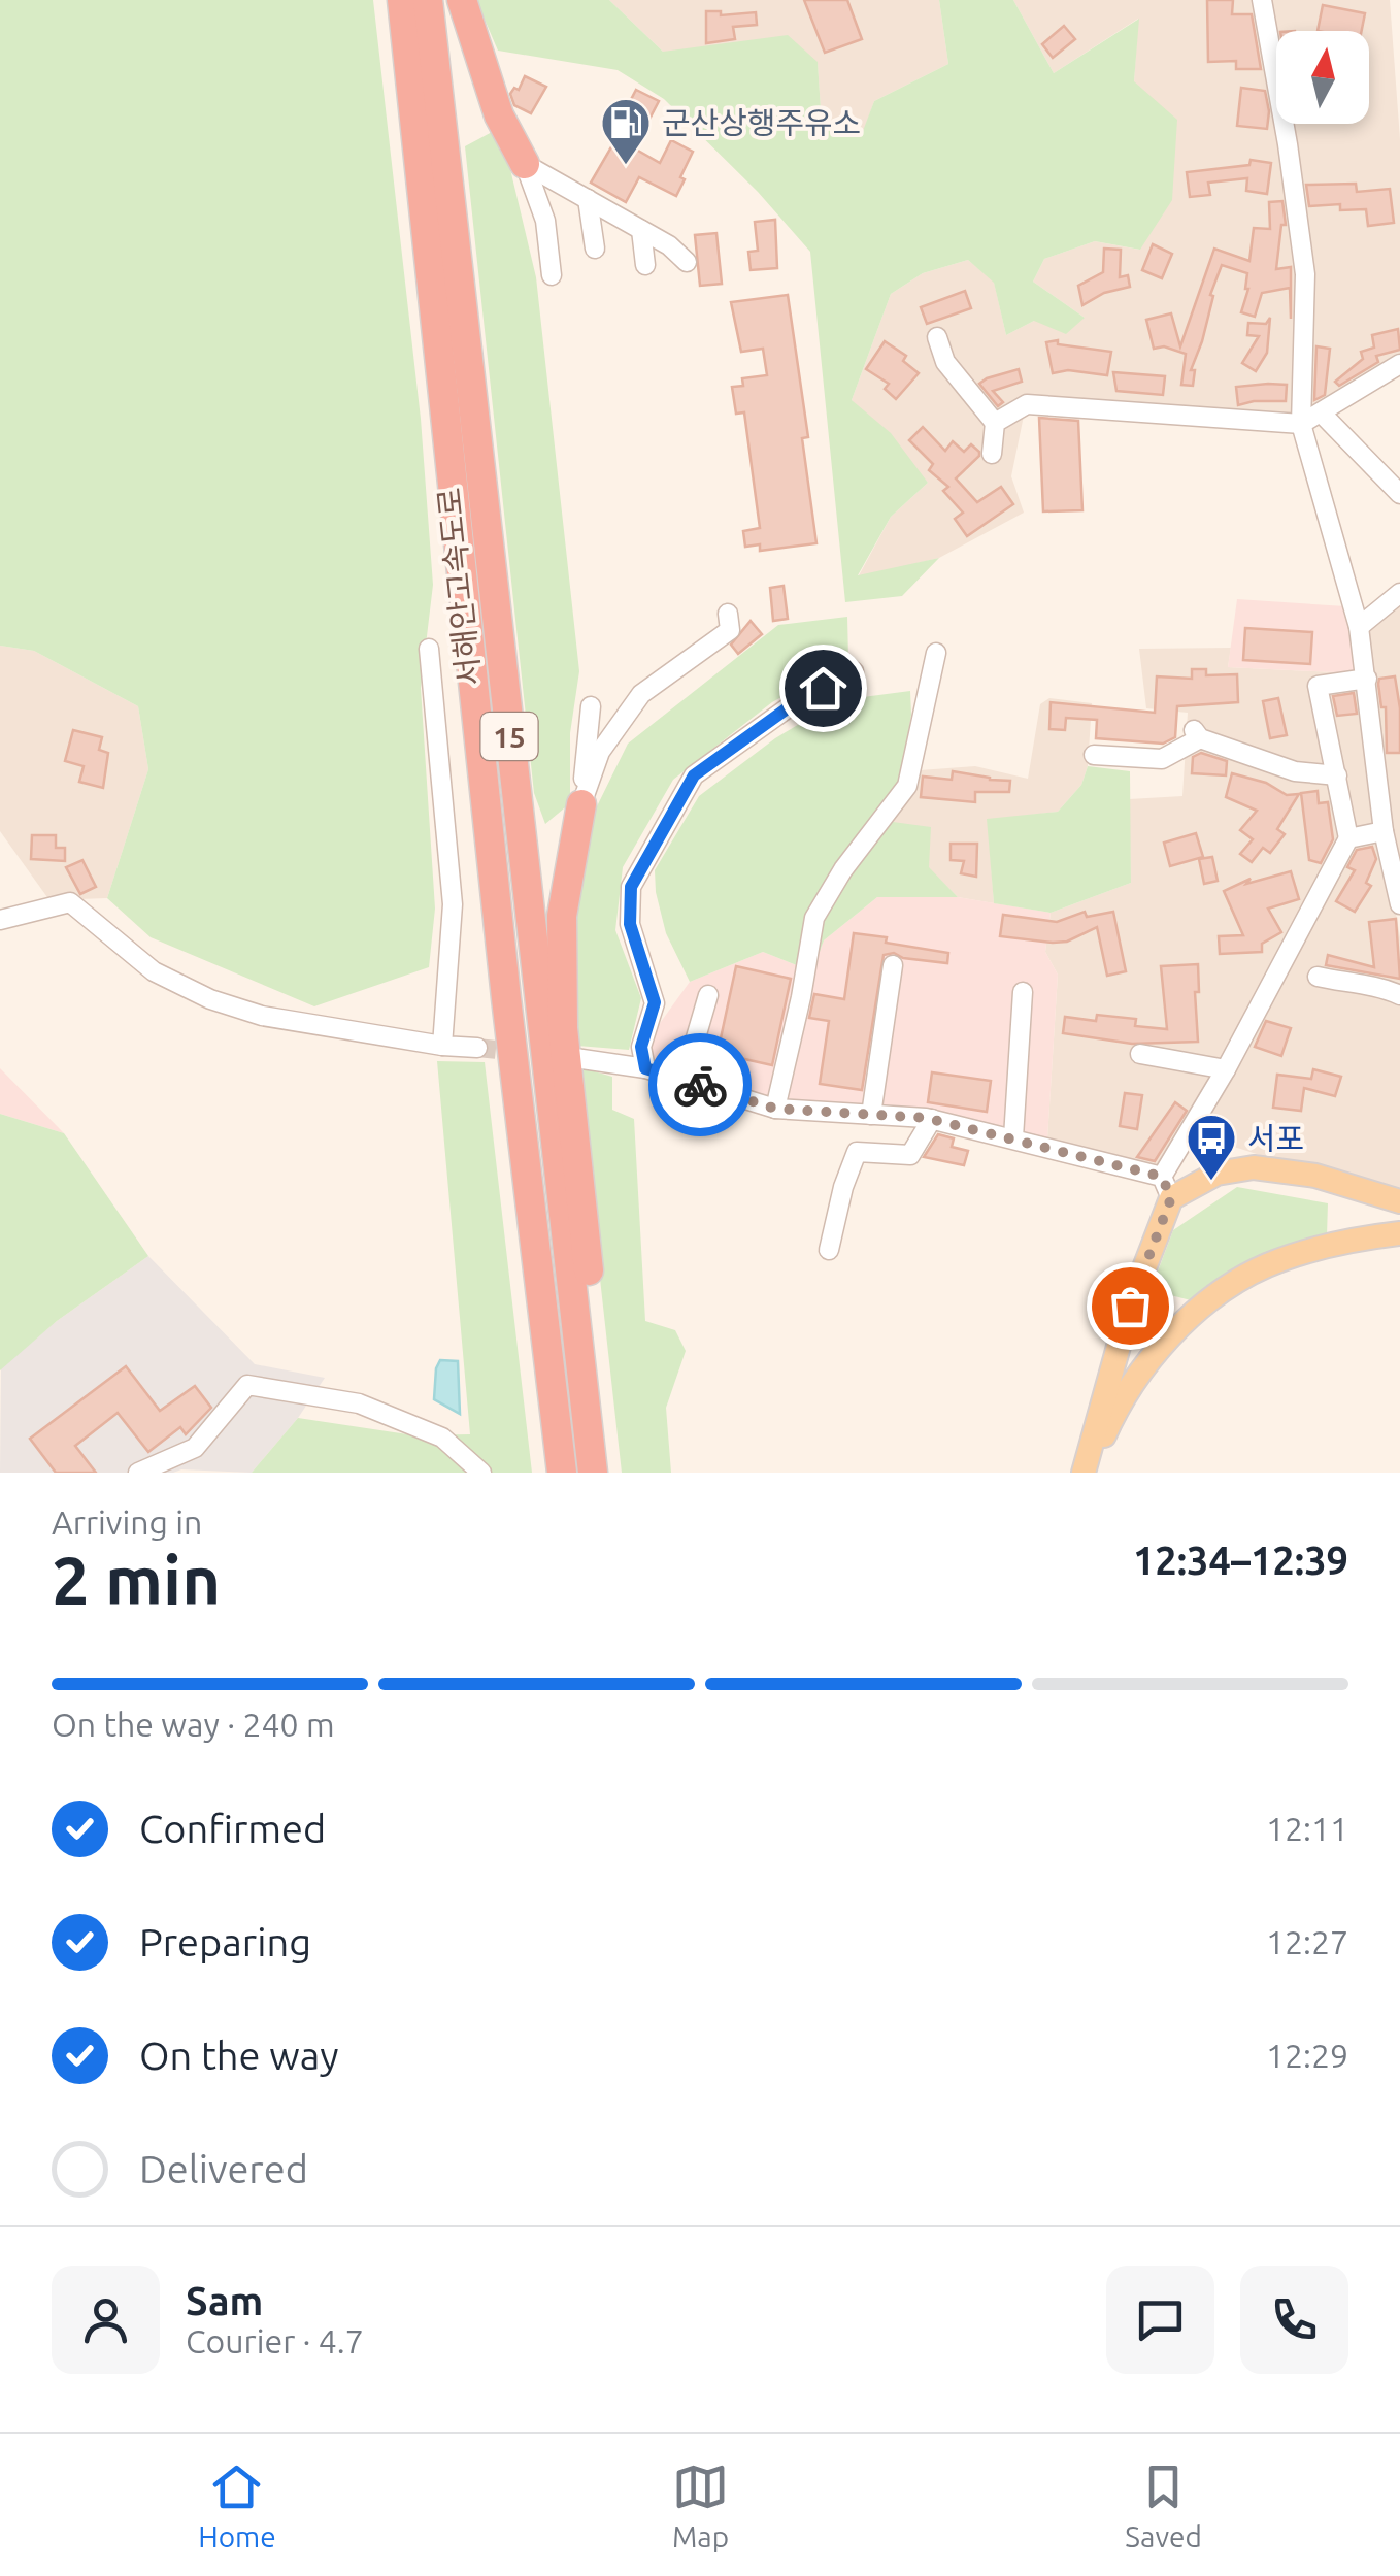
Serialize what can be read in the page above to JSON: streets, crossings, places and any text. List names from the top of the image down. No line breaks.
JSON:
{"streets":{"highway":["서해안고속도로","15"]},"places":{"fuel station":["군산상행주유소"],"bus stop":["서포"]},"north":"top","page":{"heading":["2 min","Arriving in","12:34–12:39"],"panel":["Sam","Courier · 4.7"],"bar":"On the way · 240 m","list":[["Confirmed","12:11"],["Preparing","12:27"],["On the way","12:29"],"Delivered"],"tabs":["Home","Map","Saved"]}}
